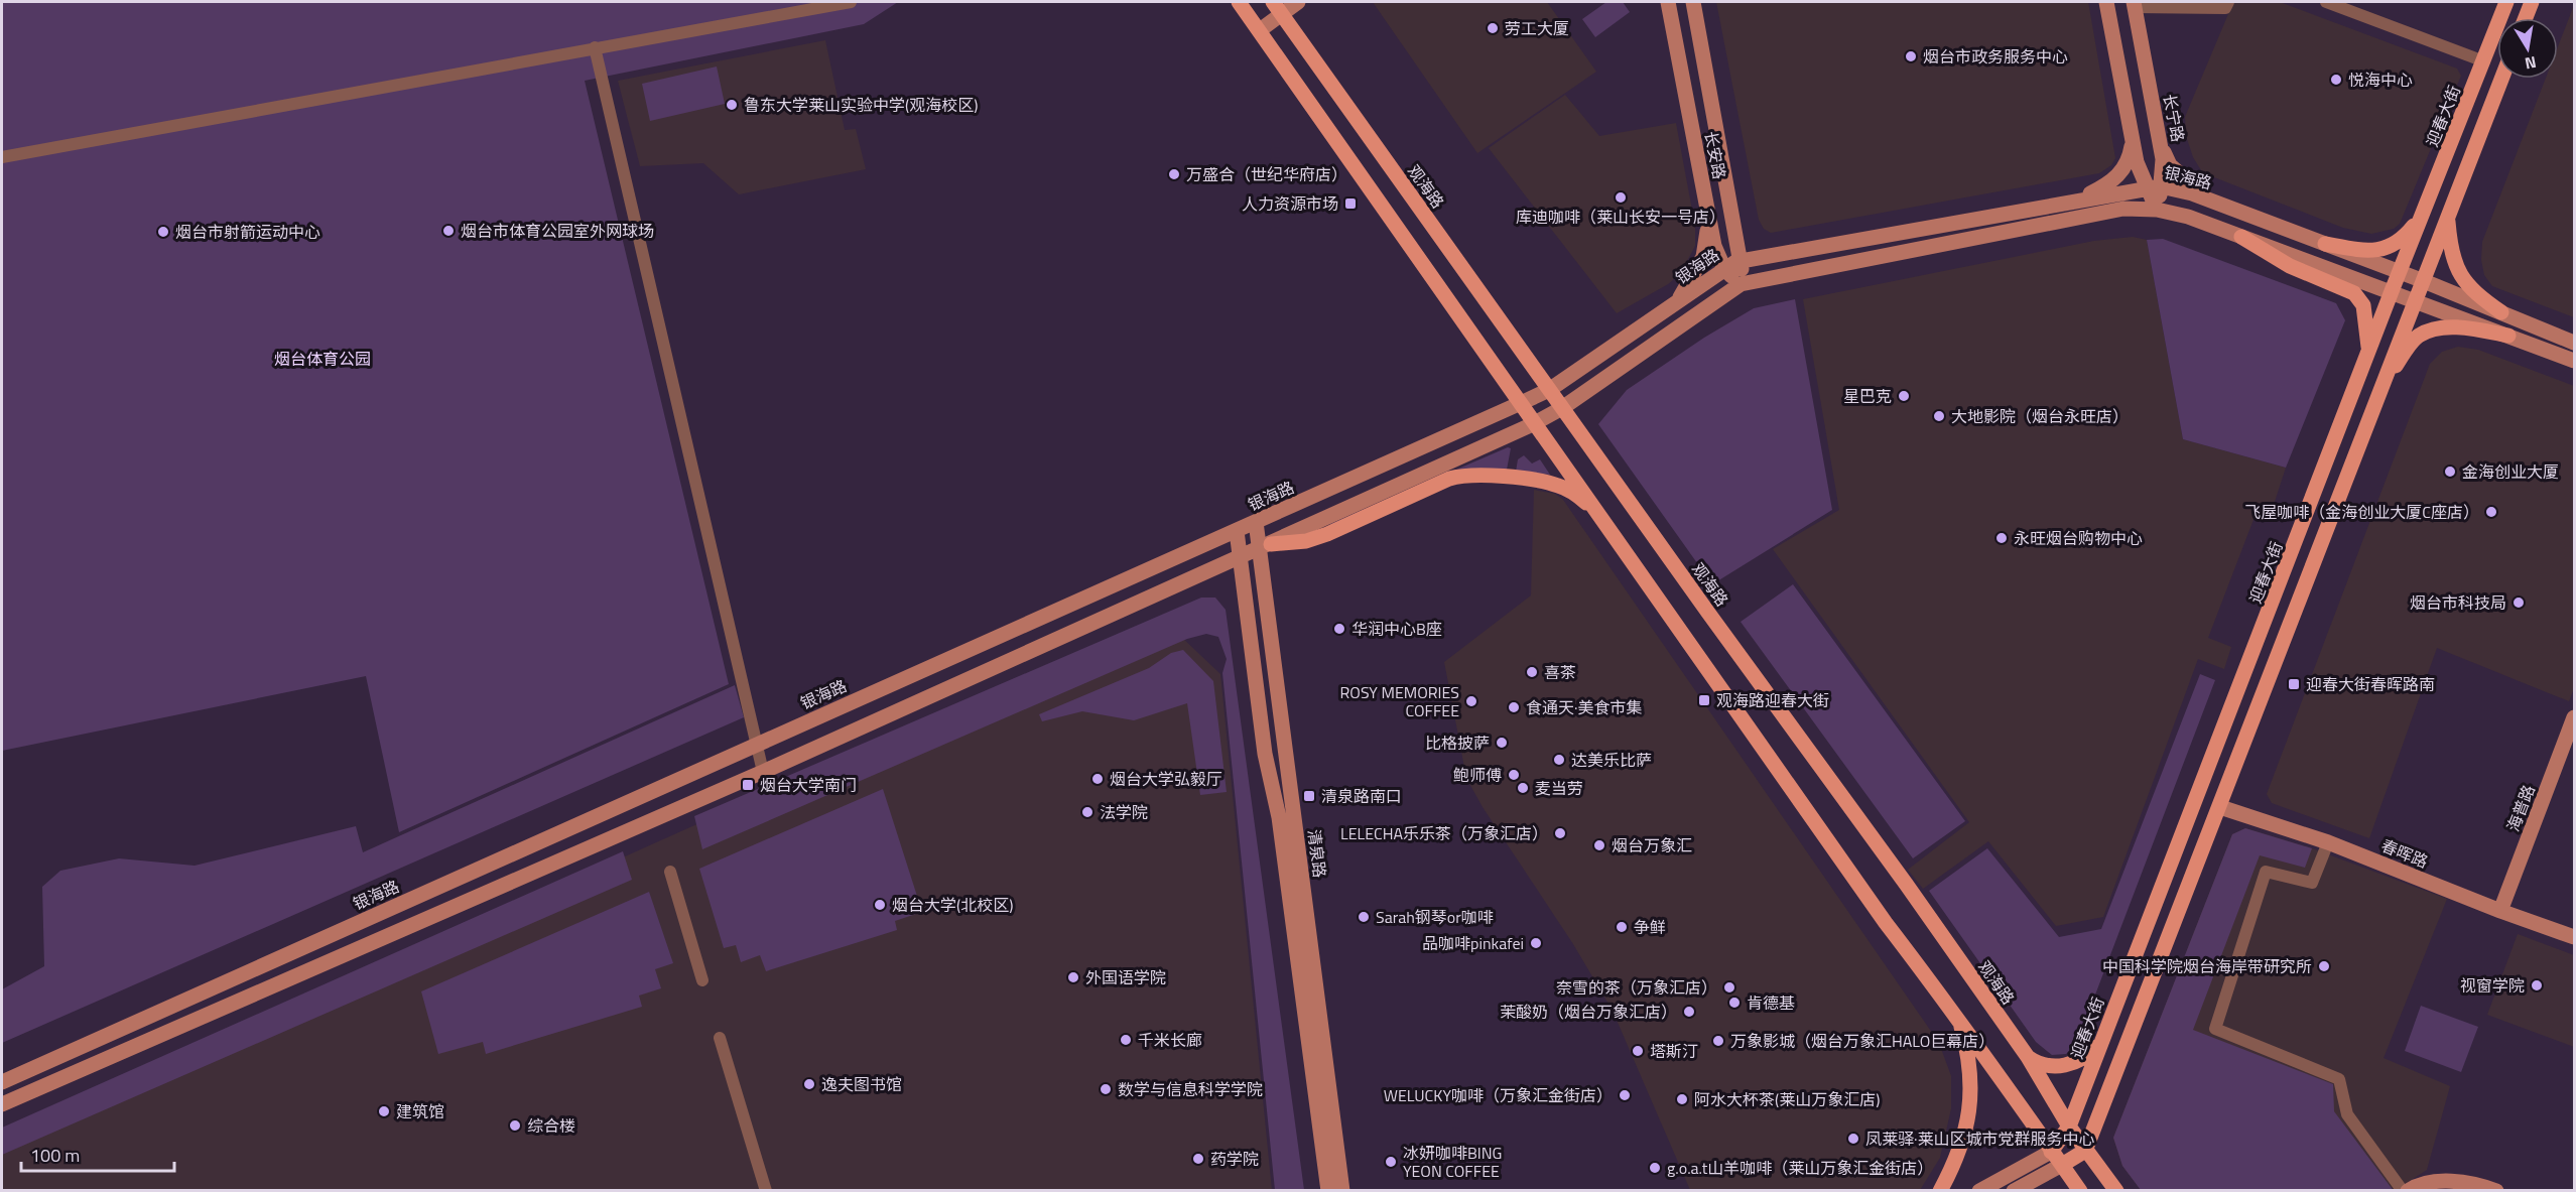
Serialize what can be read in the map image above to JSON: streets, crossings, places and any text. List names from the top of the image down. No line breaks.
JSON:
{"streets":{"main road":["迎春大街","长宁路","长安路","银海路","观海路","海普路","清泉路","春晖路"]},"crossings":[["迎春大街","银海路"],["迎春大街","观海路"],["长宁路","银海路"],["长安路","银海路"],["银海路","观海路"],["银海路","清泉路"],["海普路","春晖路"]],"parks":["烟台体育公园"],"places":{"other":["劳工大厦","烟台市政务服务中心","悦海中心","鲁东大学莱山实验中学(观海校区)","万盛合（世纪华府店）","库迪咖啡（莱山长安一号店）","烟台市体育公园室外网球场","烟台市射箭运动中心","星巴克","大地影院（烟台永旺店）","金海创业大厦","飞屋咖啡（金海创业大厦C座店）","永旺烟台购物中心","烟台市科技局","华润中心B座","喜茶","ROSY MEMORIES COFFEE","食通天·美食市集","比格披萨","达美乐比萨","鲍师傅","烟台大学弘毅厅","麦当劳","法学院","LELECHA乐乐茶（万象汇店）","烟台万象汇","烟台大学(北校区)","Sarah钢琴or咖啡","争鲜","品咖啡pinkafei","中国科学院烟台海岸带研究所","外国语学院","视窗学院","奈雪的茶（万象汇店）","肯德基","茉酸奶（烟台万象汇店）","千米长廊","万象影城（烟台万象汇HALO巨幕店）","塔斯汀","逸夫图书馆","数学与信息科学学院","WELUCKY咖啡（万象汇金街店）","阿水大杯茶(莱山万象汇店)","建筑馆","综合楼","凤莱驿·莱山区城市党群服务中心","药学院","冰妍咖啡BING YEON COFFEE","g.o.a.t山羊咖啡（莱山万象汇金街店）"],"transit":["人力资源市场","迎春大街春晖路南","观海路迎春大街","烟台大学南门","清泉路南口"]},"scale_bar":"100 m","north":"bottom"}
